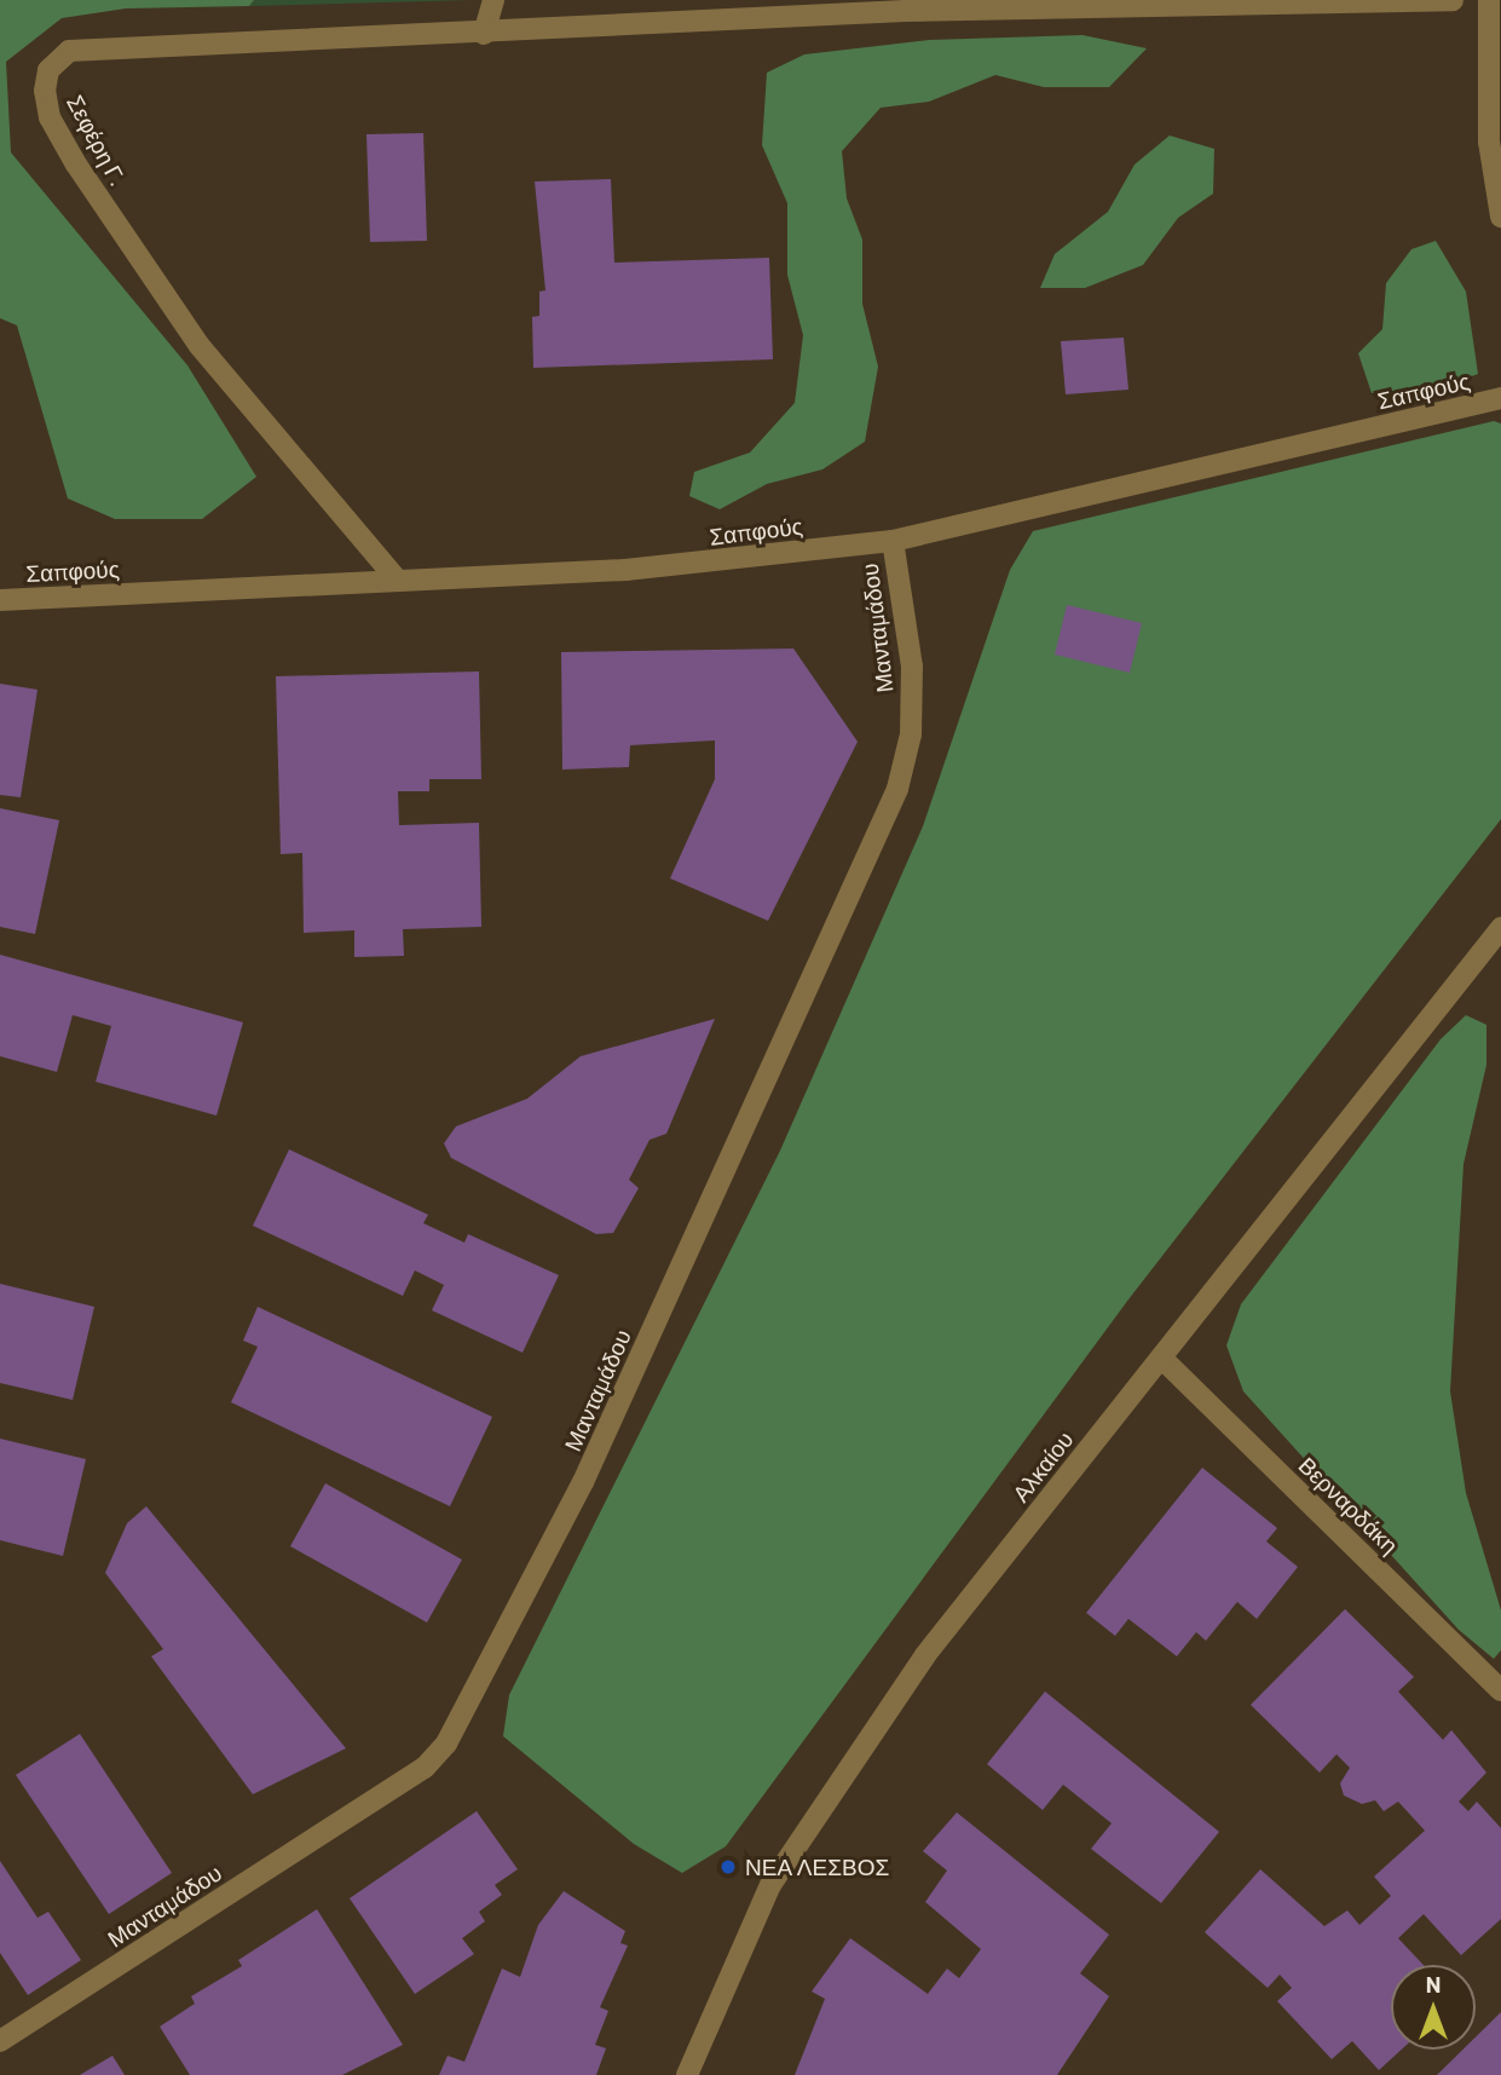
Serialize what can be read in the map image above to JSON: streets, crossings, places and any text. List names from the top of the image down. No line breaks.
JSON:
{"streets":{"street":["Σεφέρη Γ.","Σαπφούς","Μανταμάδου","Αλκαίου","Βερναρδάκη"]},"crossings":[["Σεφέρη Γ.","Σαπφούς"],["Σαπφούς","Μανταμάδου"],["Αλκαίου","Βερναρδάκη"]],"places":["ΝΕΑ ΛΕΣΒΟΣ"],"north":"top"}
